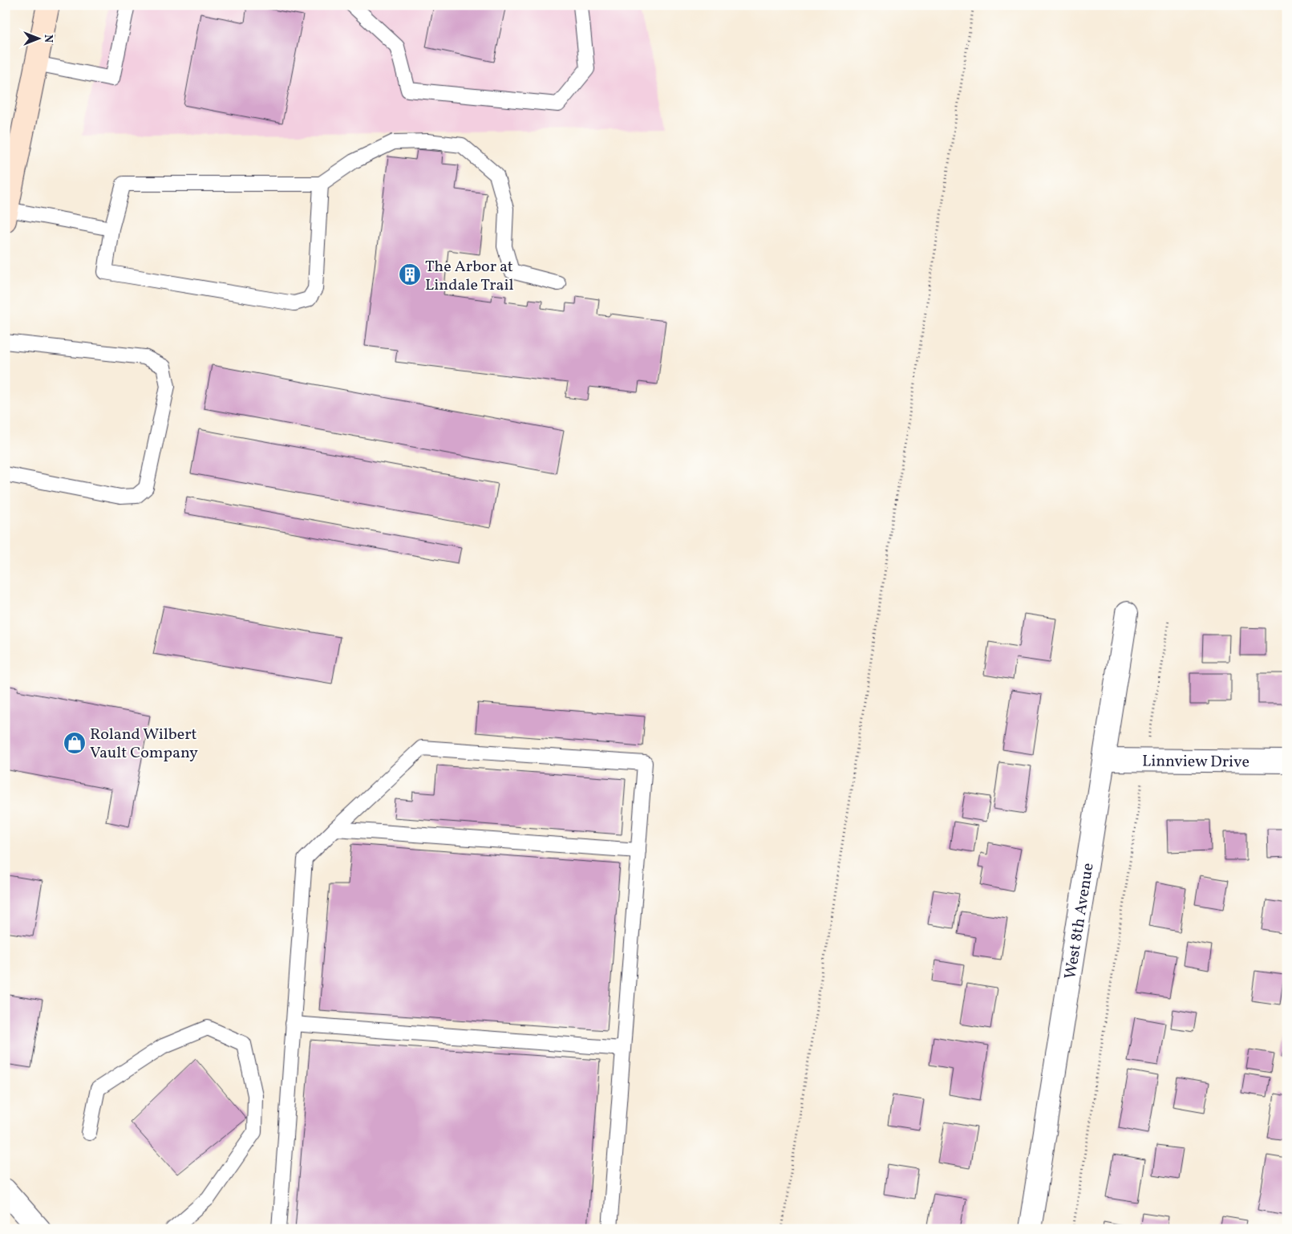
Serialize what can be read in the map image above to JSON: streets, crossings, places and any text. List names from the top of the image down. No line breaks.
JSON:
{"streets":{"street":["Linnview Drive","West 8th Avenue"]},"crossings":[["Linnview Drive","West 8th Avenue"]],"places":{"building":["The Arbor at Lindale Trail"],"shop":["Roland Wilbert Vault Company"]},"north":"right"}
